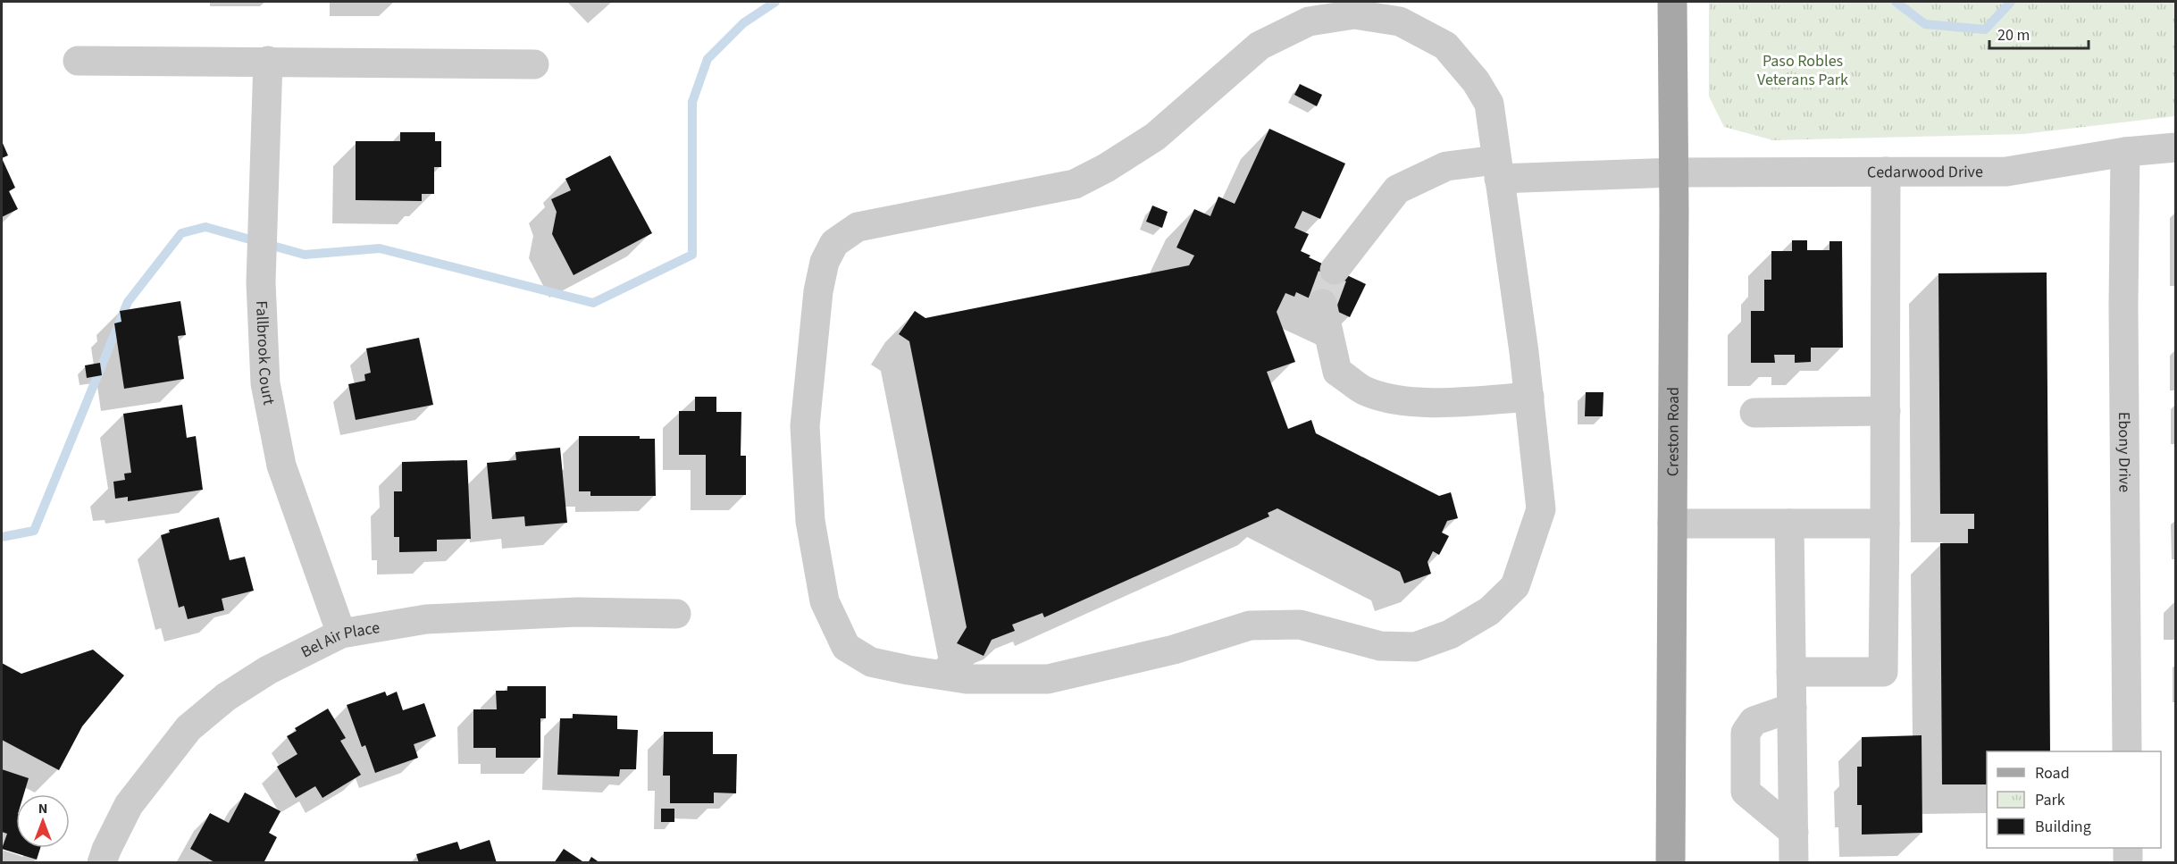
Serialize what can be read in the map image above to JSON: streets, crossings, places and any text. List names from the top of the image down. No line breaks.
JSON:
{"streets":{"main road":["Creston Road"],"street":["Cedarwood Drive","Fallbrook Court","Ebony Drive","Bel Air Place"]},"crossings":[["Cedarwood Drive","Creston Road"],["Cedarwood Drive","Ebony Drive"],["Fallbrook Court","Bel Air Place"]],"parks":["Paso Robles Veterans Park"],"legend":["Road","Park","Building"],"scale_bar":"20 m","north":"top"}
